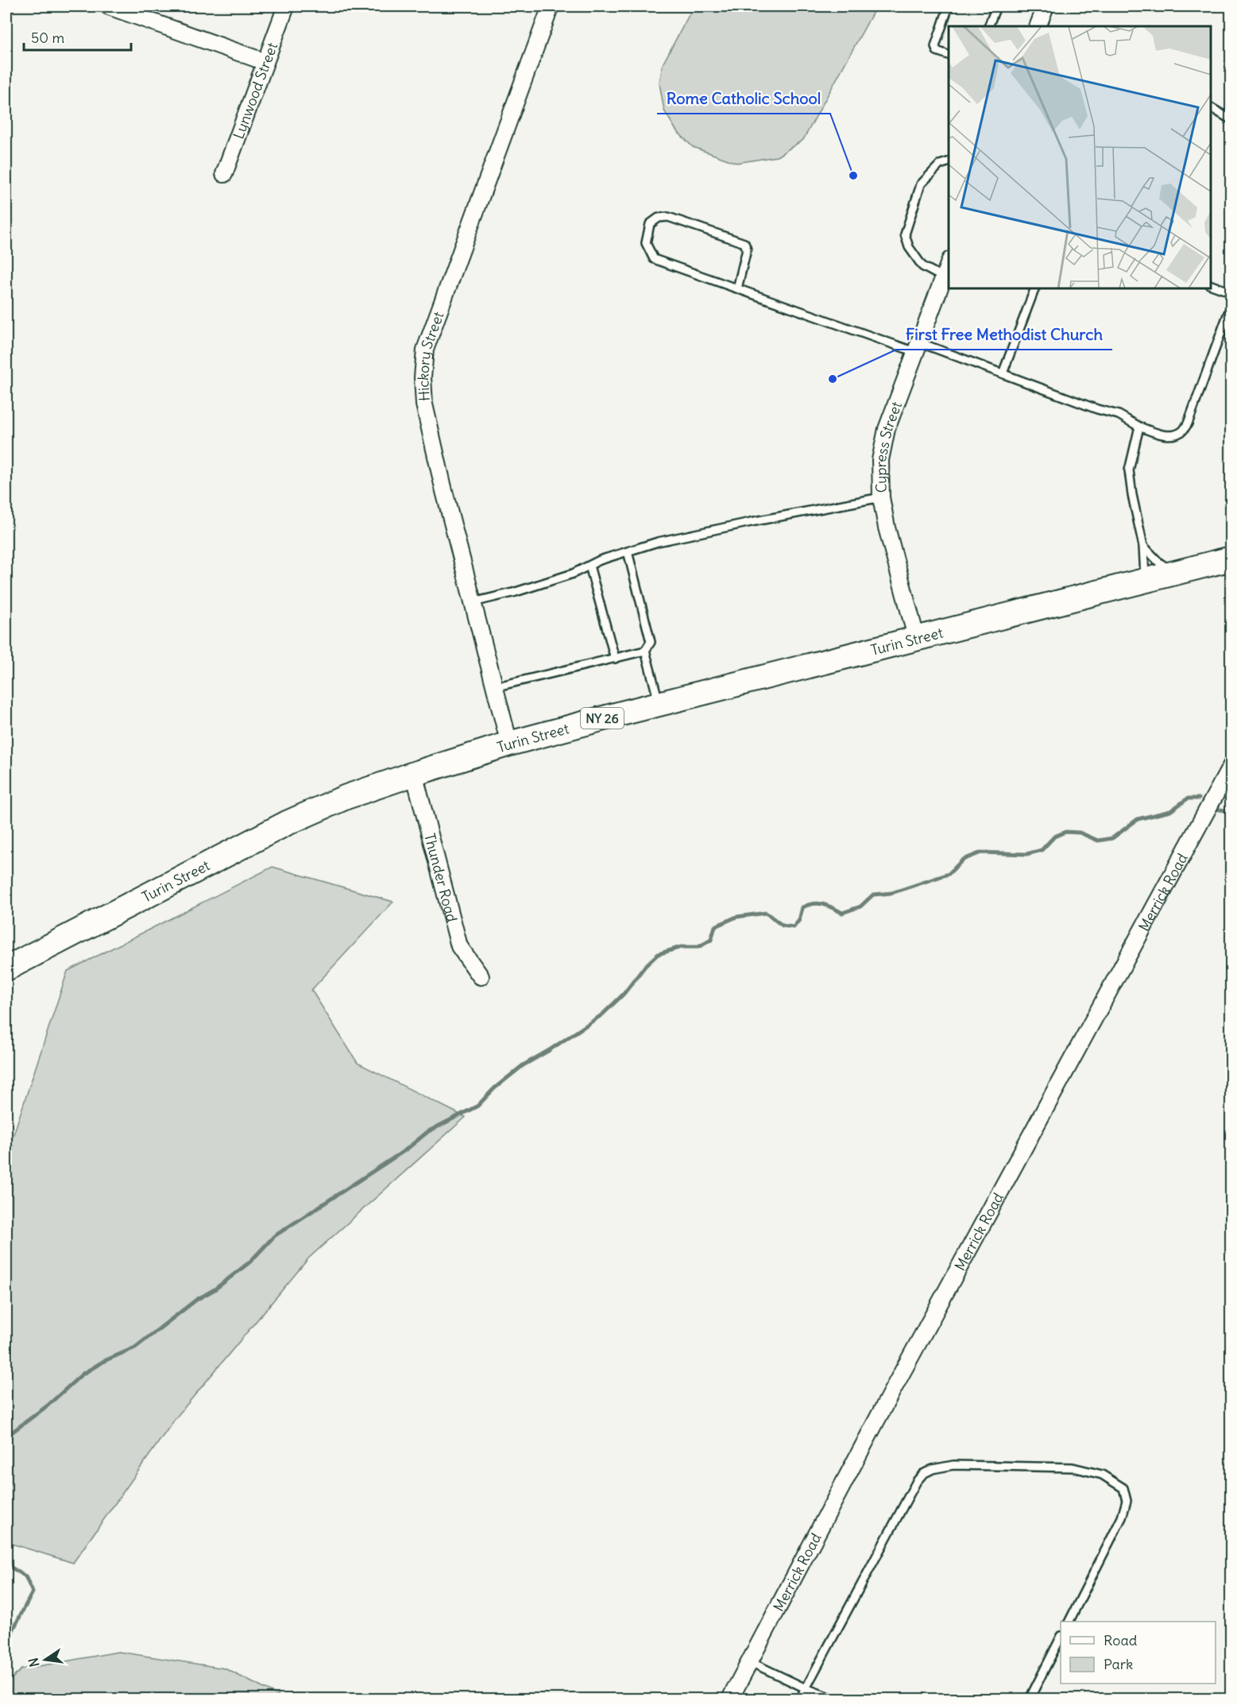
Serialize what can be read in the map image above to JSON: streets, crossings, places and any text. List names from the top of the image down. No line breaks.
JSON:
{"streets":{"main road":["Turin Street","NY 26"],"street":["Lynwood Street","Hickory Street","Cypress Street","Thunder Road","Merrick Road"]},"crossings":[["Hickory Street","Turin Street"],["Cypress Street","Turin Street"],["Turin Street","Thunder Road"]],"places":["Rome Catholic School","First Free Methodist Church"],"legend":["Road","Park"],"scale_bar":"50 m","north":"left"}
